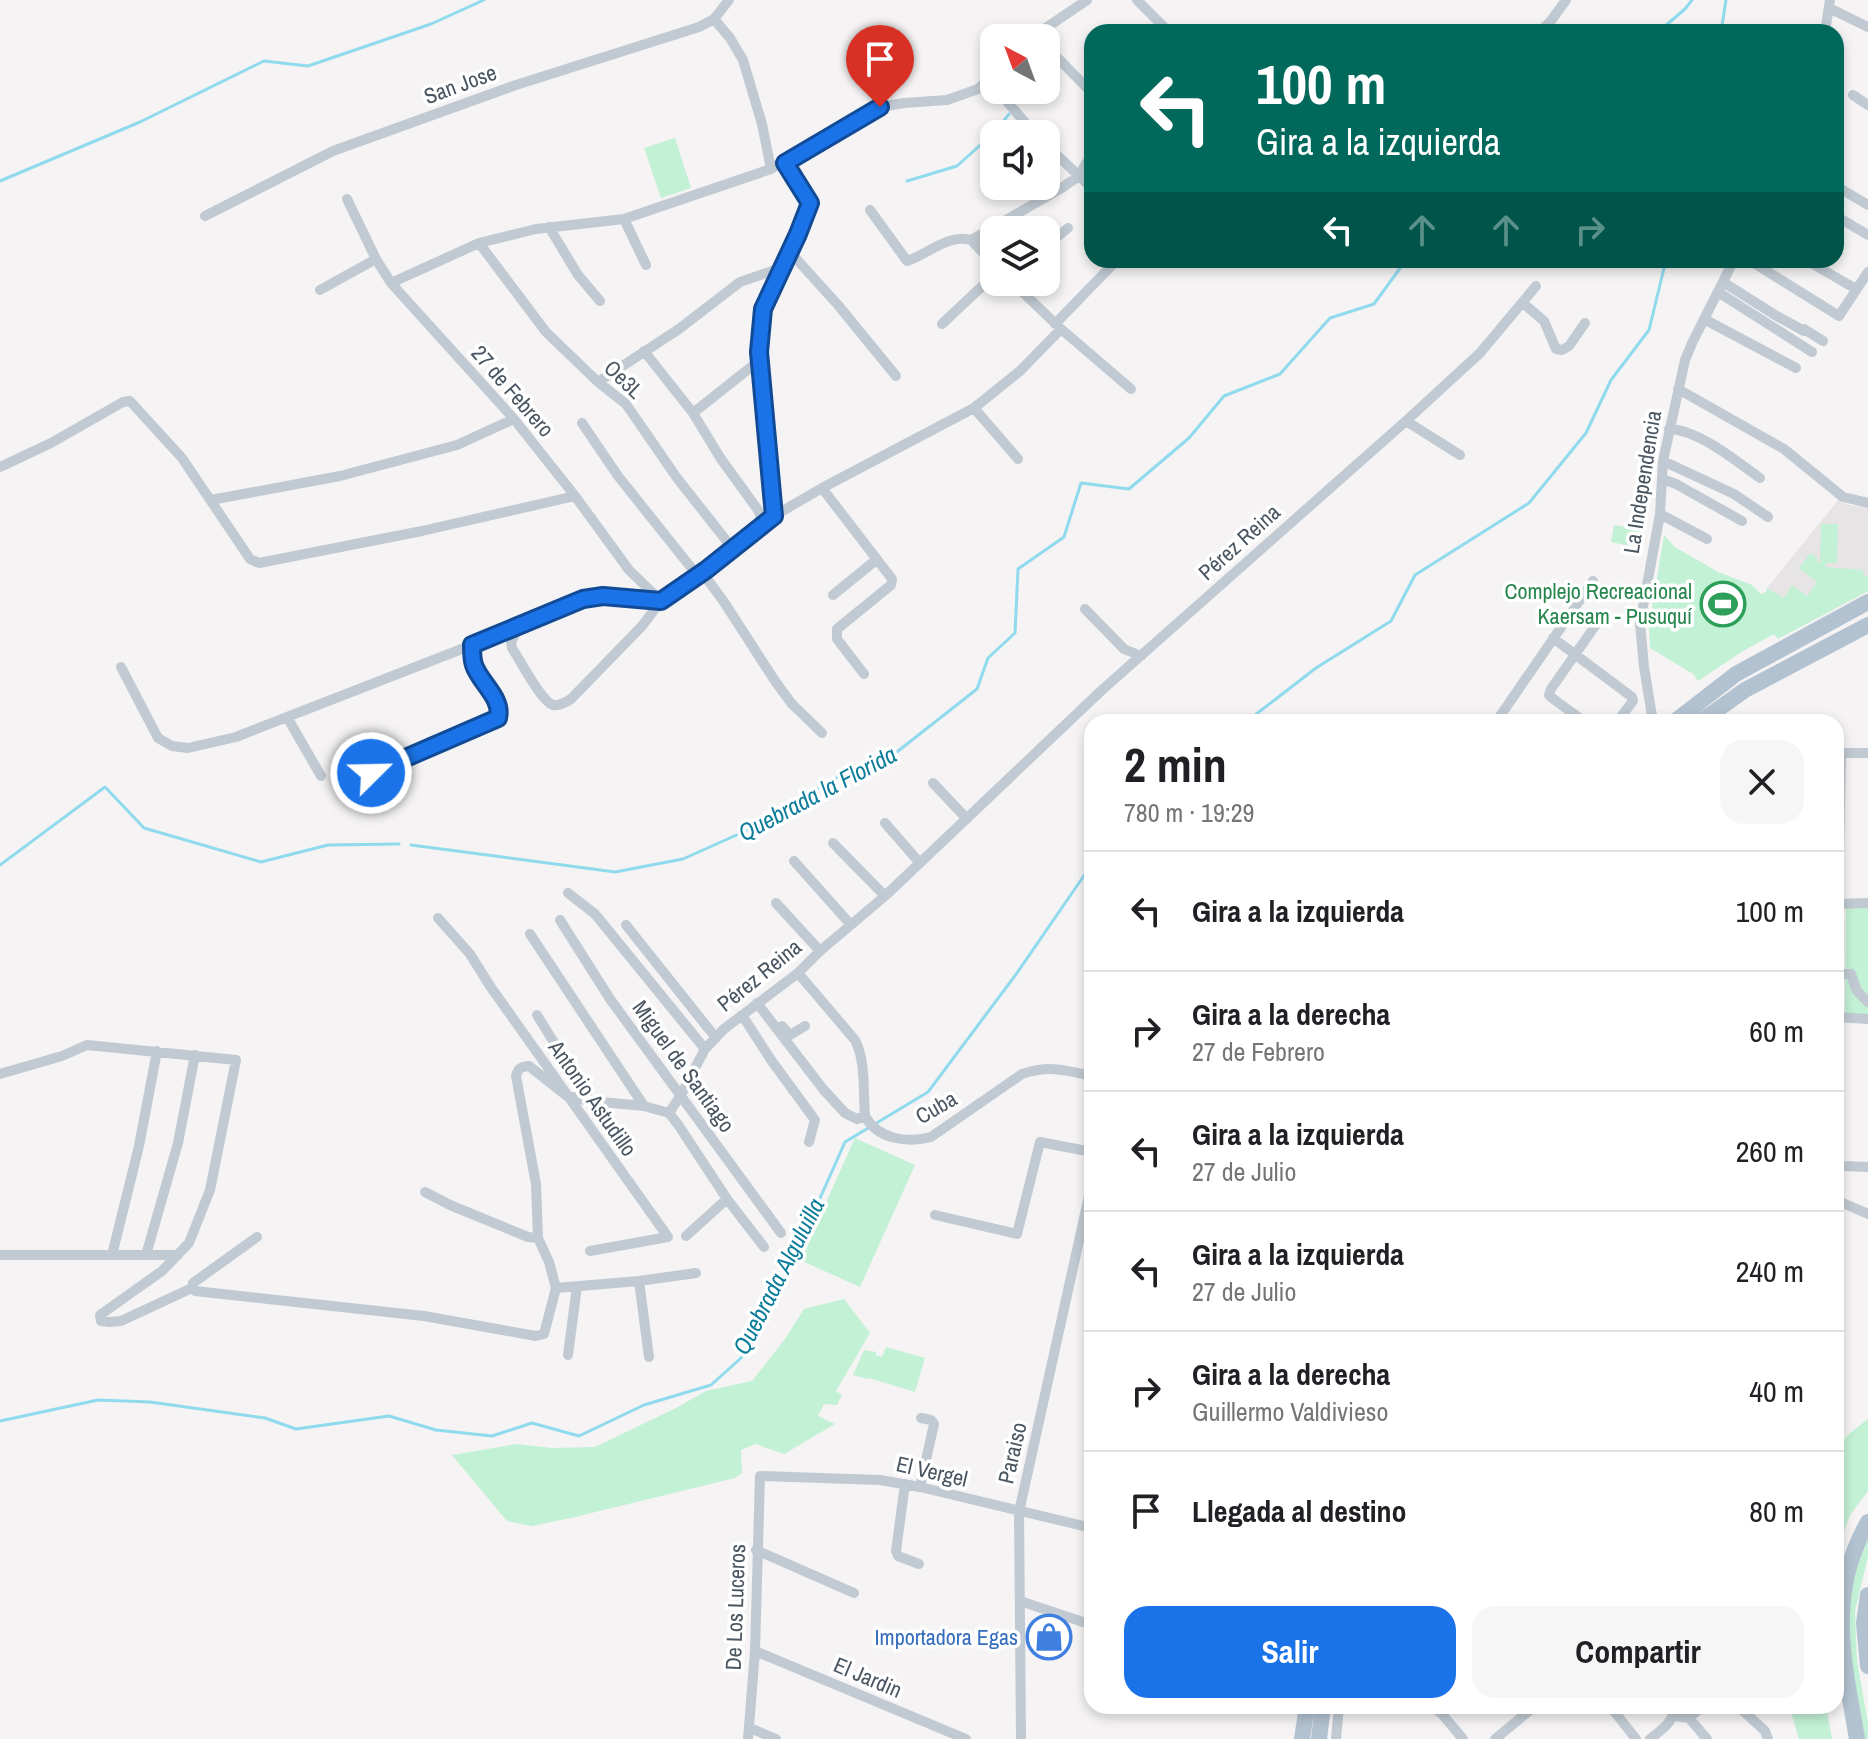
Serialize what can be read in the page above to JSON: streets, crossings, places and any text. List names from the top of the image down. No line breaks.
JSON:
{"streets":{"street":["San Jose","Oe3L","27 de Febrero","La Independencia","Pérez Reina","Miguel de Santiago","Antonio Astudillo","Cuba","Paraiso","El Vergel","De Los Luceros","El Jardin"]},"crossings":[["Pérez Reina","Miguel de Santiago"],["Pérez Reina","Cuba"],["Paraiso","El Vergel"],["El Vergel","De Los Luceros"],["De Los Luceros","El Jardin"]],"water":["Quebrada la Florida","Quebrada Alguluilla"],"places":{"sports":["Complejo Recreacional Kaersam - Pusuquí"],"shop":["Importadora Egas"]},"north":"top left","page":{"turn":["100 m","Gira a la izquierda"],"heading":["2 min","780 m · 19:29"],"list":[{"name":"Gira a la izquierda","value":"100 m"},{"name":"Gira a la derecha","note":"27 de Febrero","value":"60 m"},{"name":"Gira a la izquierda","note":"27 de Julio","value":"260 m"},{"name":"Gira a la izquierda","note":"27 de Julio","value":"240 m"},{"name":"Gira a la derecha","note":"Guillermo Valdivieso","value":"40 m"},{"name":"Llegada al destino","value":"80 m"}],"buttons":["Salir","Compartir"]}}
